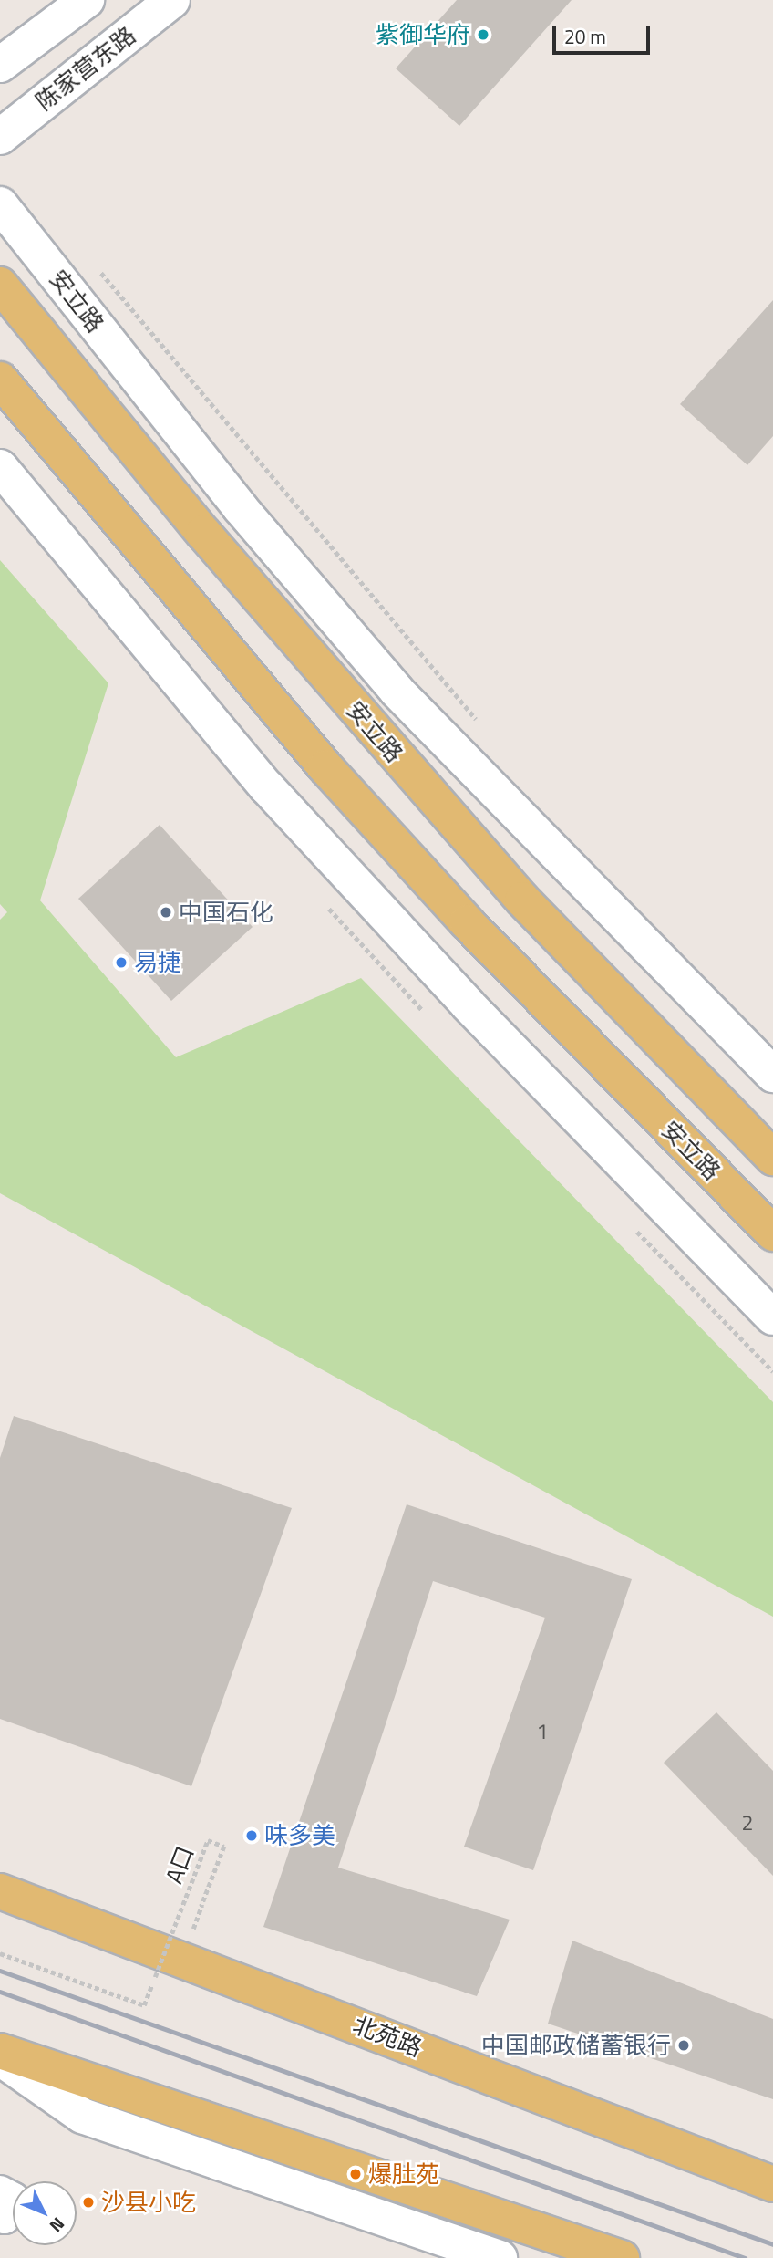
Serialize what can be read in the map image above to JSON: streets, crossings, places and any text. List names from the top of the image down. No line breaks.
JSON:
{"streets":{"main road":["安立路","北苑路"],"street":["陈家营东路"],"path":["A口"]},"places":["紫御华府","中国石化","易捷","味多美","中国邮政储蓄银行","爆肚苑","沙县小吃"],"house_numbers":["1","2"],"scale_bar":"20 m","north":"bottom right"}
